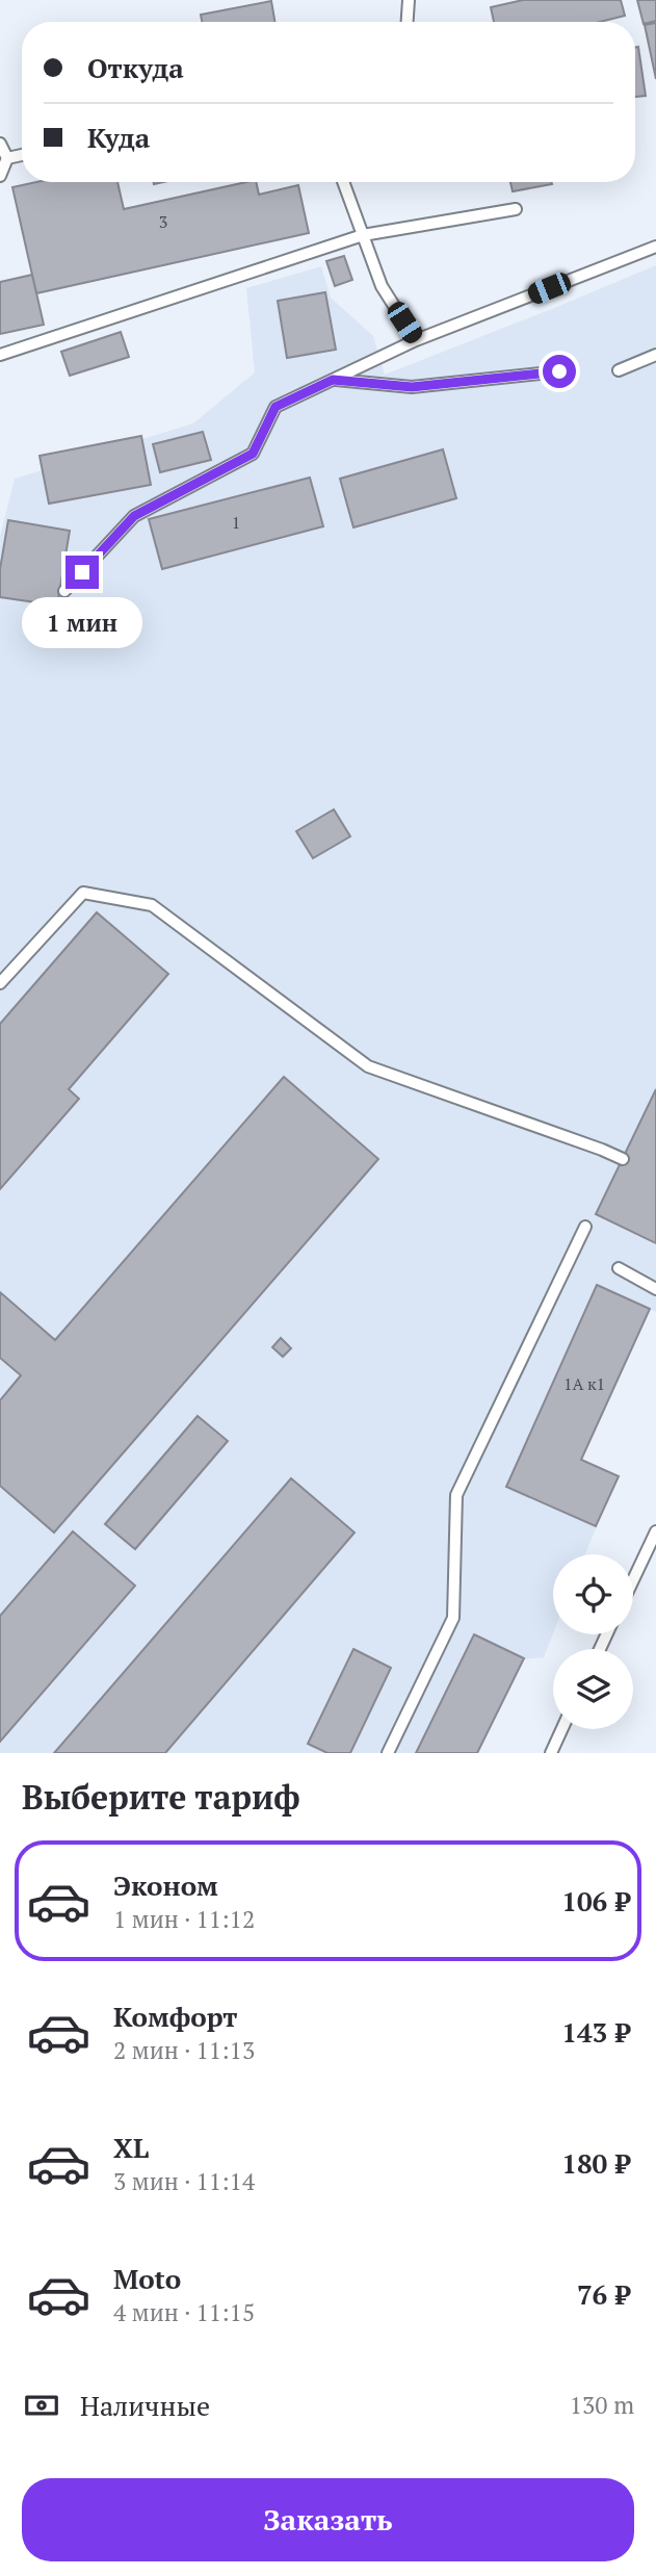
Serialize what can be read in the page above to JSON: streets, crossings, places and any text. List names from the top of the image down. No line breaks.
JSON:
{"house_numbers":["3","1","1А к1"],"page":{"banner":["Откуда","Куда"],"bubble":"1 мин","heading":"Выберите тариф","list":[{"name":"Эконом","note":"1 мин · 11:12","value":"106 ₽"},{"name":"Комфорт","note":"2 мин · 11:13","value":"143 ₽"},{"name":"XL","note":"3 мин · 11:14","value":"180 ₽"},{"name":"Moto","note":"4 мин · 11:15","value":"76 ₽"}],"pay":["Наличные","130 m"],"buttons":"Заказать"}}
